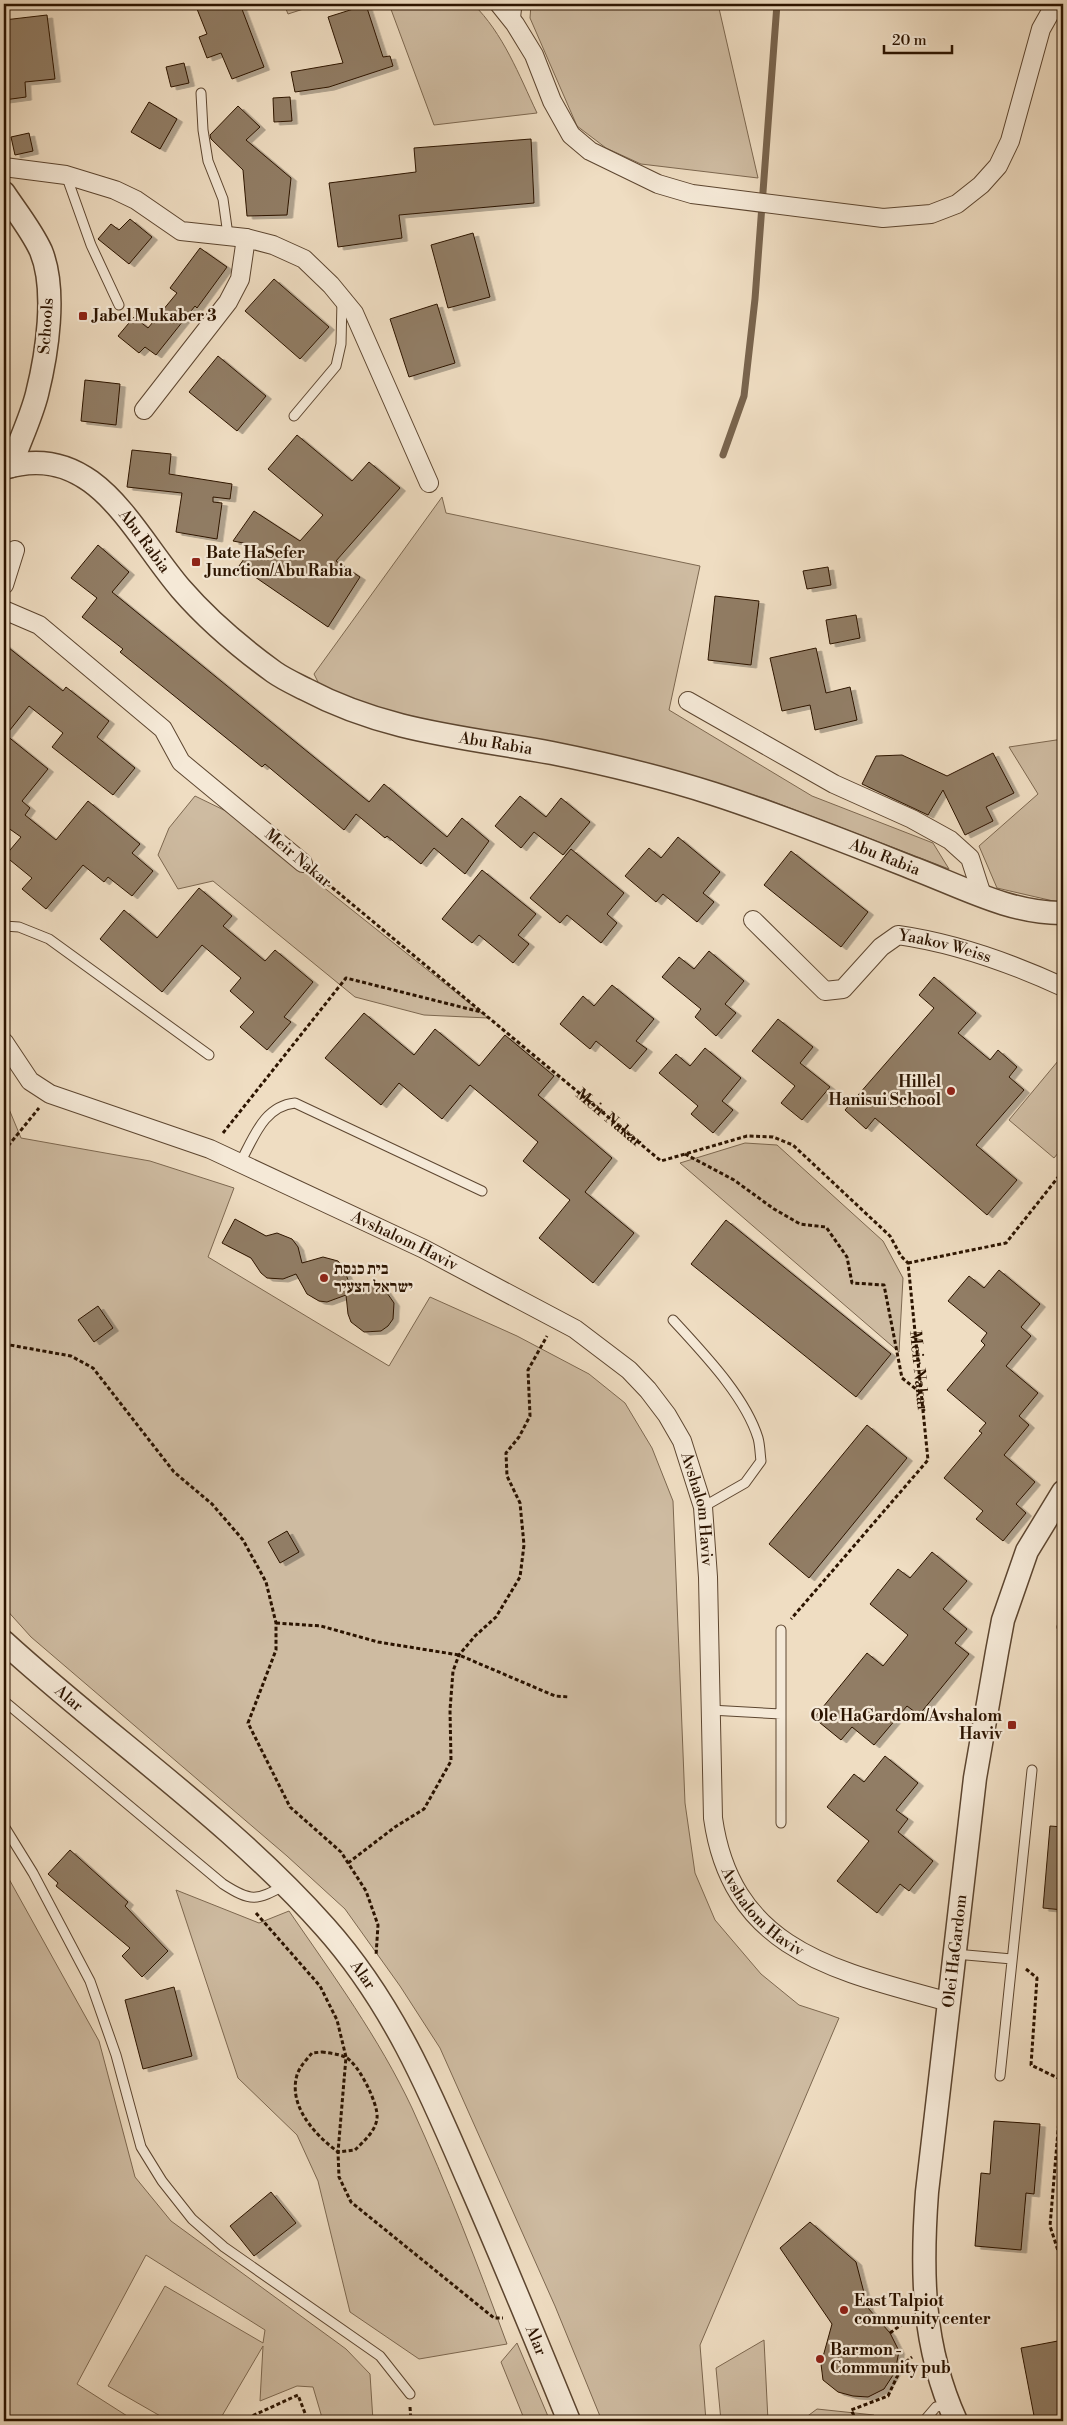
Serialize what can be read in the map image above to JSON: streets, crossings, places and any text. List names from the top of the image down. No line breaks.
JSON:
{"streets":{"street":["Schools","Abu Rabia","Meir Nakar","Yaakov Weiss","Avshalom Haviv","Alar","Olei HaGardom"]},"crossings":[["Schools","Abu Rabia"],["Avshalom Haviv","Olei HaGardom"]],"places":{"transit":["Jabel Mukaber 3","Bate HaSefer Junction/Abu Rabia","Ole HaGardom/Avshalom Haviv"],"other":["Hillel Hanisui School","בית כנסת ישראל הצעיר","East Talpiot community center","Barmon - Community pub"]},"scale_bar":"20 m"}
